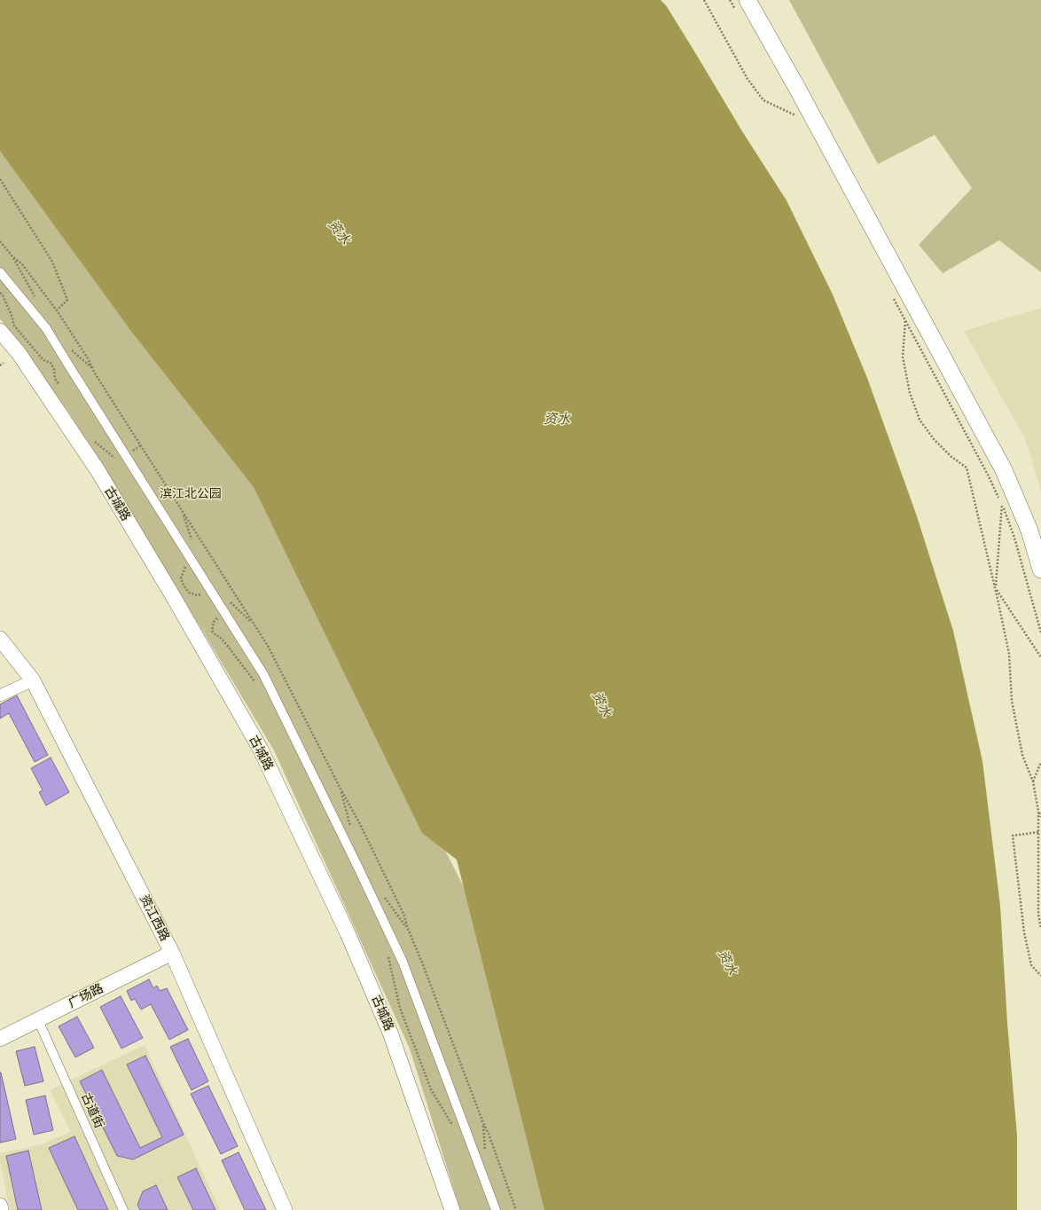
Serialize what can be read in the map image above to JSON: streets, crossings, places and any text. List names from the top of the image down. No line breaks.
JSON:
{"streets":{"street":["古城路","资江西路","广场路","古道街"]},"crossings":[["资江西路","广场路"],["广场路","古道街"]],"water":["资水"],"parks":["滨江北公园"]}
